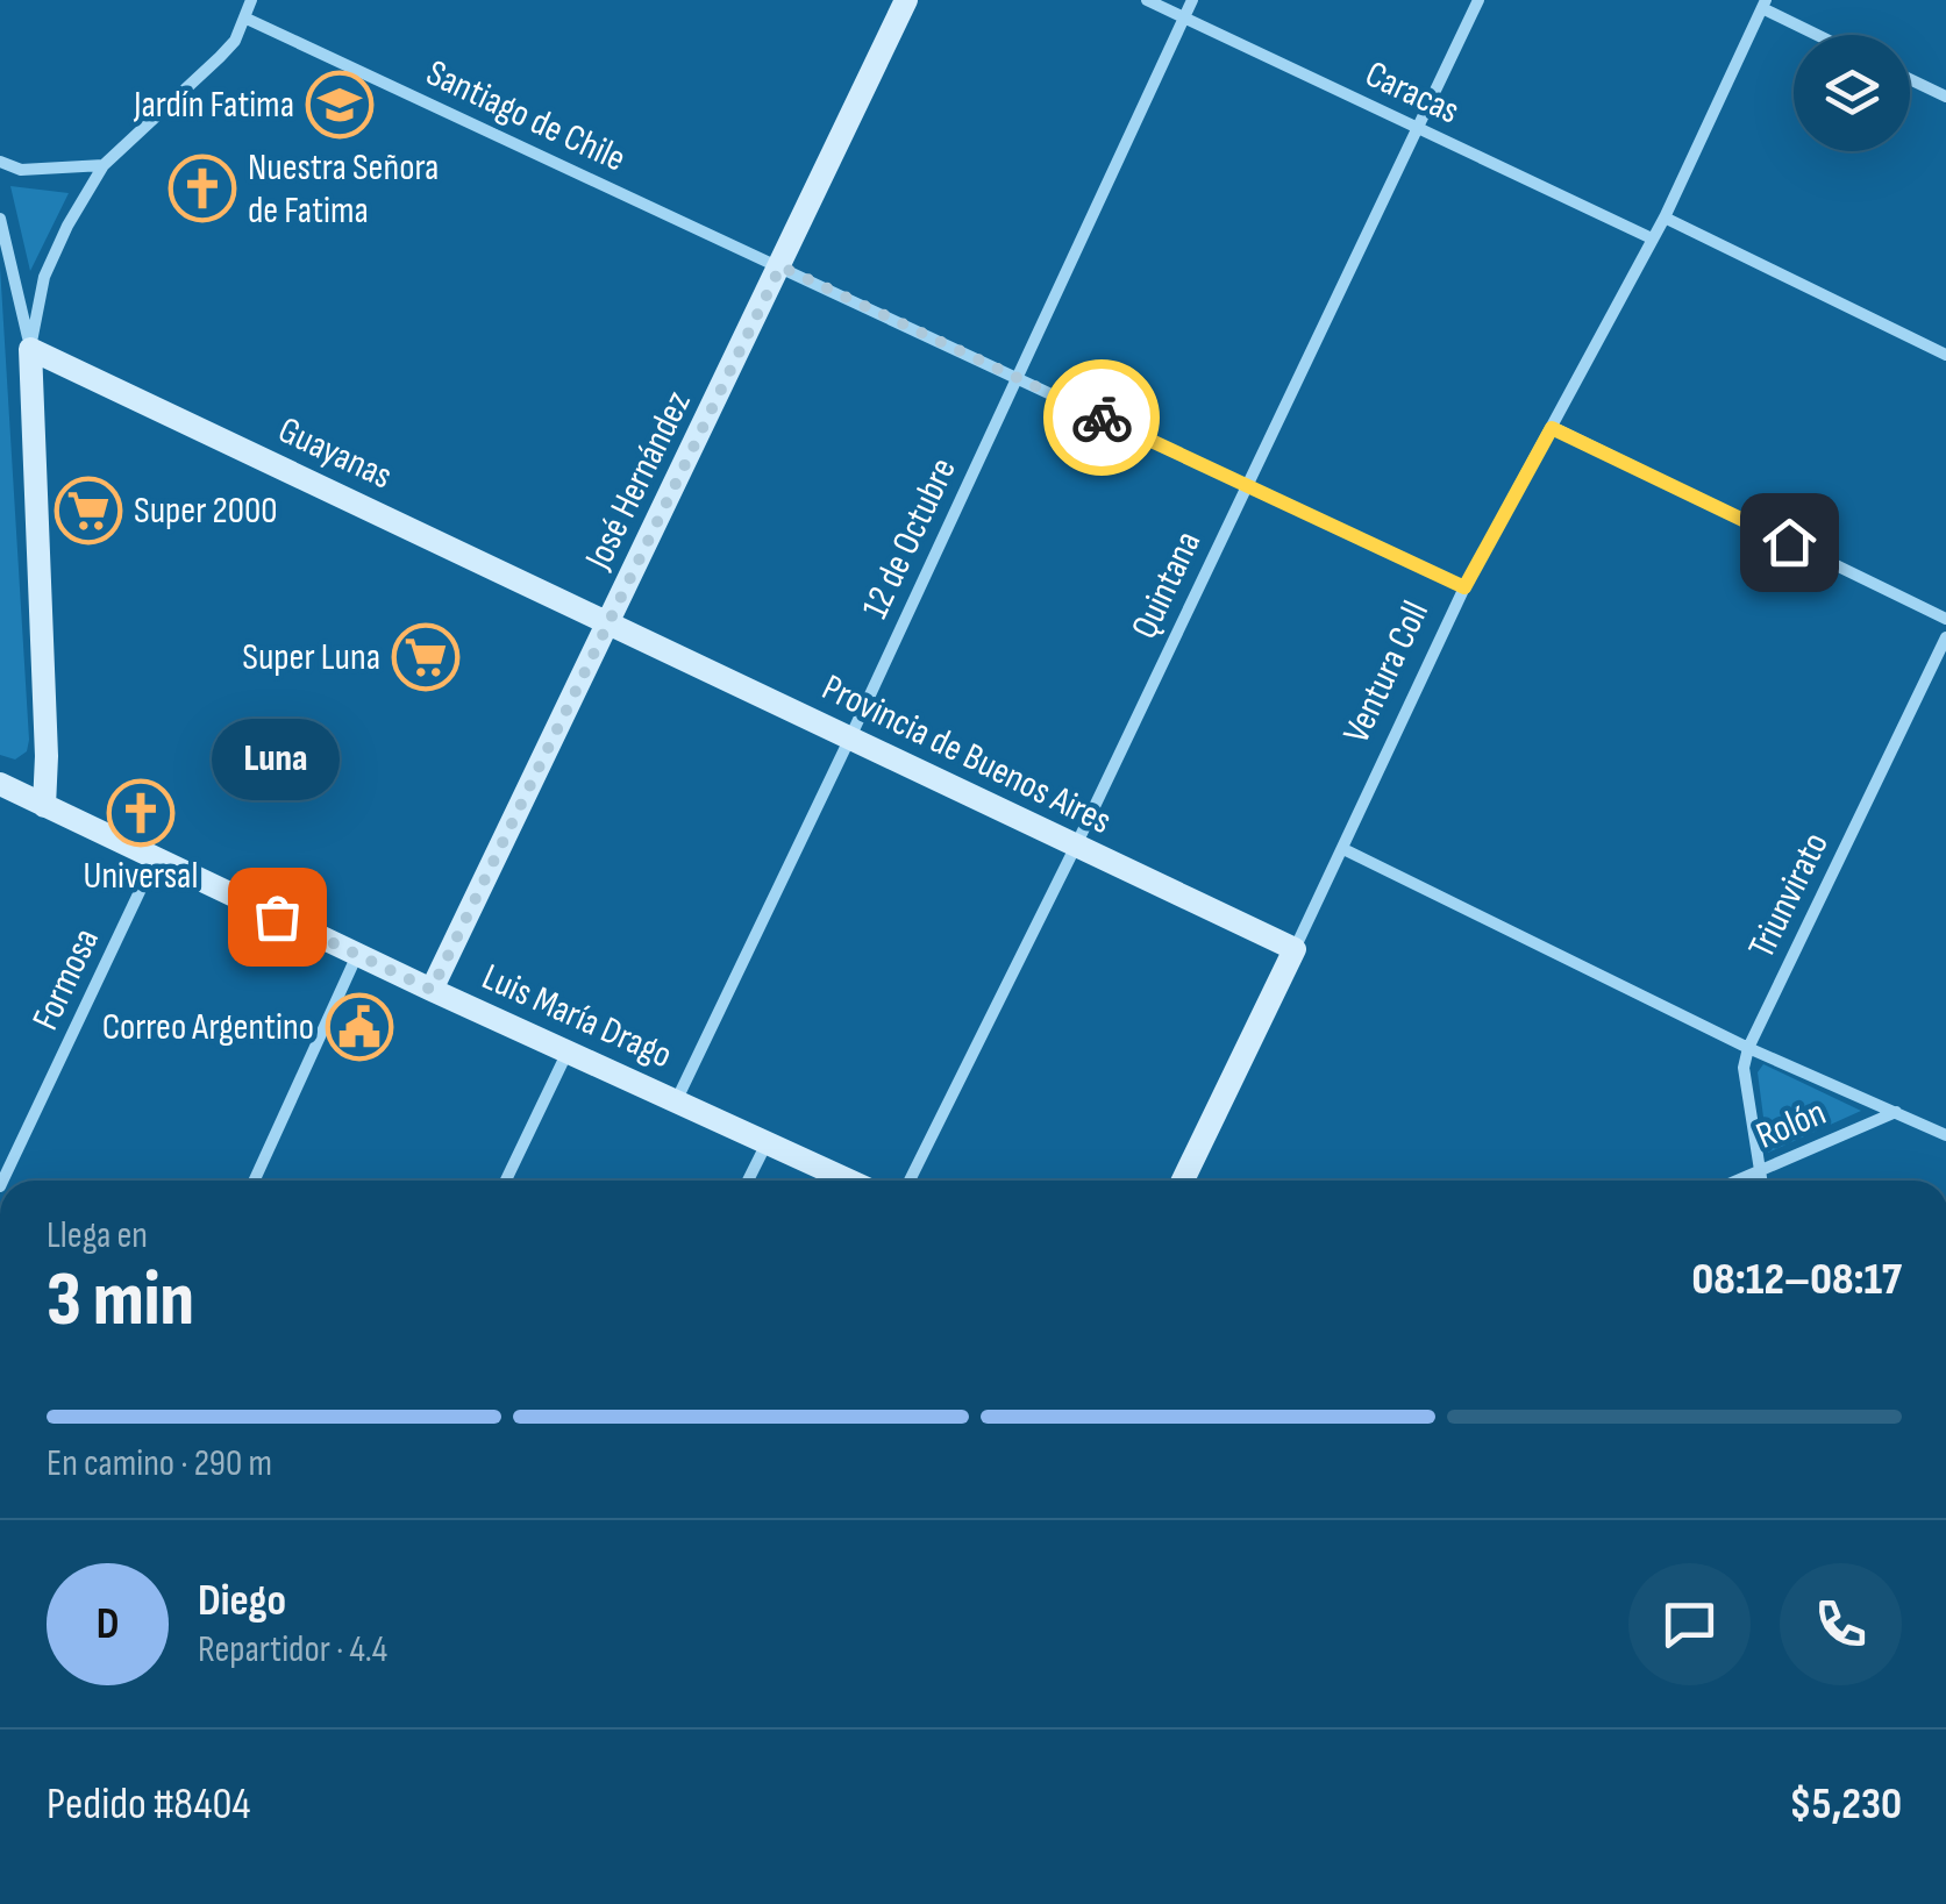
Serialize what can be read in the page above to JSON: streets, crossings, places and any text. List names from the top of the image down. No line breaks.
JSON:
{"streets":{"street":["Caracas","Santiago de Chile","Guayanas","José Hernández","12 de Octubre","Quintana","Ventura Coll","Provincia de Buenos Aires","Triunvirato","Formosa","Luis María Drago","Rolón"]},"crossings":[["Caracas","12 de Octubre"],["Caracas","Quintana"],["Caracas","Ventura Coll"],["Santiago de Chile","José Hernández"],["Santiago de Chile","12 de Octubre"],["Santiago de Chile","Quintana"],["Santiago de Chile","Ventura Coll"],["Guayanas","José Hernández"],["Guayanas","Provincia de Buenos Aires"],["José Hernández","Provincia de Buenos Aires"],["José Hernández","Luis María Drago"],["12 de Octubre","Provincia de Buenos Aires"],["12 de Octubre","Luis María Drago"],["Quintana","Provincia de Buenos Aires"],["Ventura Coll","Provincia de Buenos Aires"],["Triunvirato","Rolón"],["Formosa","Luis María Drago"]],"places":{"school or university":["Jardín Fatima"],"church":["Nuestra Señora de Fatima","Universal"],"supermarket":["Super 2000","Super Luna"],"other":["Luna"],"public building":["Correo Argentino"]},"page":{"bubble":"Luna","heading":["3 min","Llega en","08:12–08:17"],"panel":["Diego","Repartidor · 4.4","Pedido #8404","$5,230"],"bar":"En camino · 290 m","round":"D"}}
